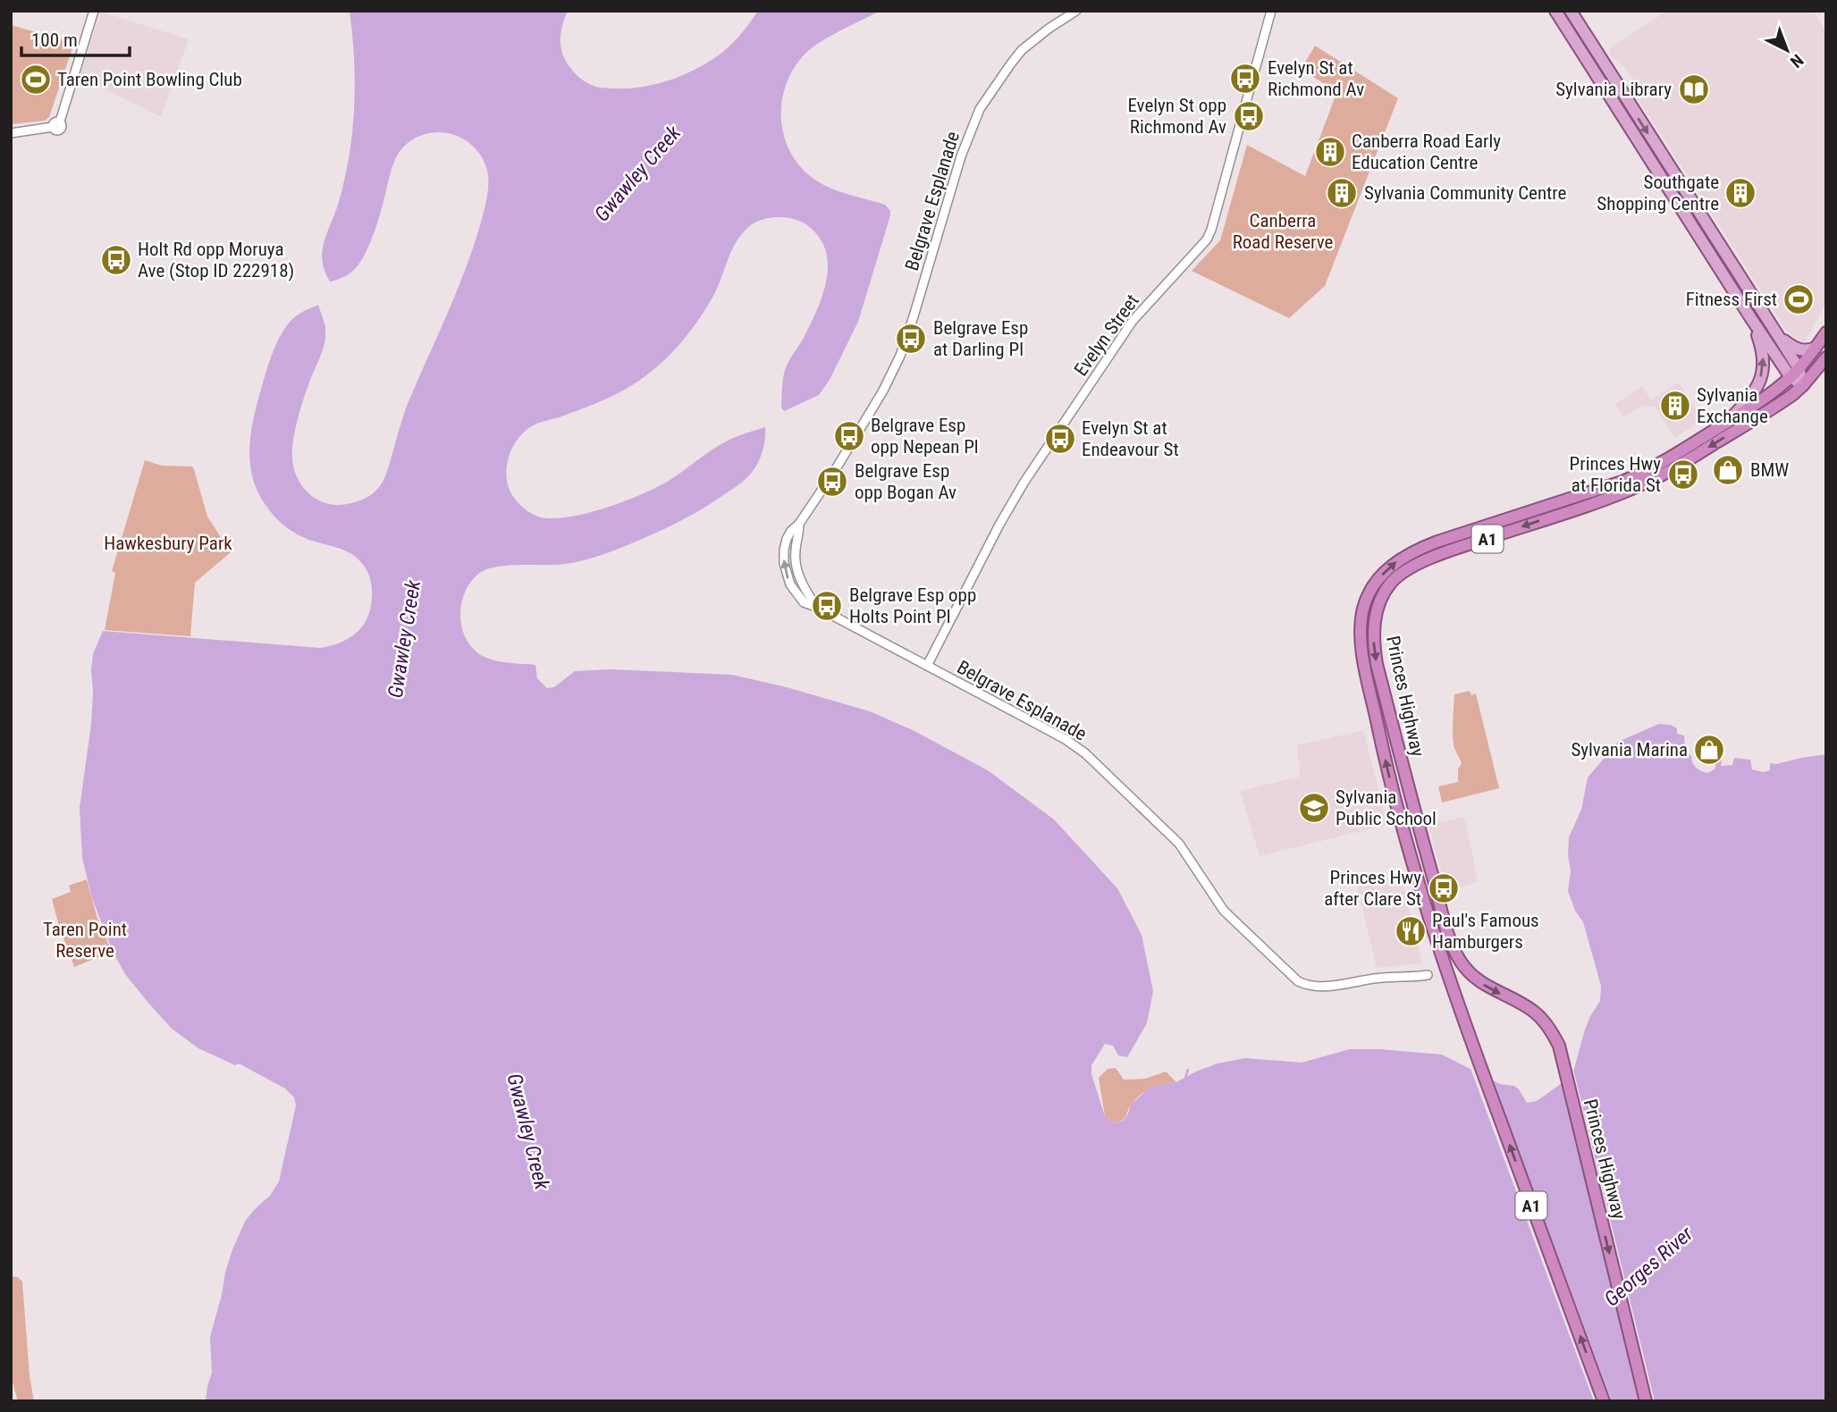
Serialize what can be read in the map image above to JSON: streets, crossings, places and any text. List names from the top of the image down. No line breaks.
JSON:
{"streets":{"highway":["A1","Princes Highway"],"street":["Belgrave Esplanade","Evelyn Street"]},"crossings":[["Belgrave Esplanade","Evelyn Street"]],"water":["Gwawley Creek","Georges River"],"parks":["Canberra Road Reserve","Hawkesbury Park","Taren Point Reserve"],"places":{"bus stop":["Evelyn St at Richmond Av","Evelyn St opp Richmond Av","Holt Rd opp Moruya Ave (Stop ID 222918)","Belgrave Esp at Darling Pl","Belgrave Esp opp Nepean Pl","Evelyn St at Endeavour St","Princes Hwy at Florida St","Belgrave Esp opp Bogan Av","Belgrave Esp opp Holts Point Pl","Princes Hwy after Clare St"],"sports":["Taren Point Bowling Club","Fitness First"],"library":["Sylvania Library"],"building":["Canberra Road Early Education Centre","Sylvania Community Centre","Southgate Shopping Centre","Sylvania Exchange"],"shop":["BMW","Sylvania Marina"],"school or university":["Sylvania Public School"],"restaurant":["Paul's Famous Hamburgers"]},"scale_bar":"100 m","north":"bottom right"}
